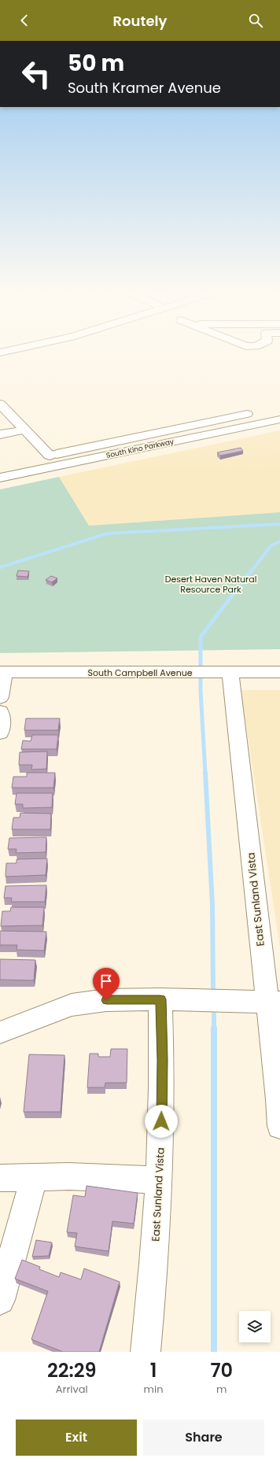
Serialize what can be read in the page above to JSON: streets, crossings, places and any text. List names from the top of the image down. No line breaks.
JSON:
{"streets":{"street":["South Kino Parkway","South Campbell Avenue","East Sunland Vista"]},"crossings":[["South Campbell Avenue","East Sunland Vista"]],"parks":["Desert Haven Natural Resource Park"],"page":{"header":"Routely","turn":["50 m","South Kramer Avenue"],"eta":["22:29","Arrival","1","min","70","m"],"buttons":["Exit","Share"]}}
